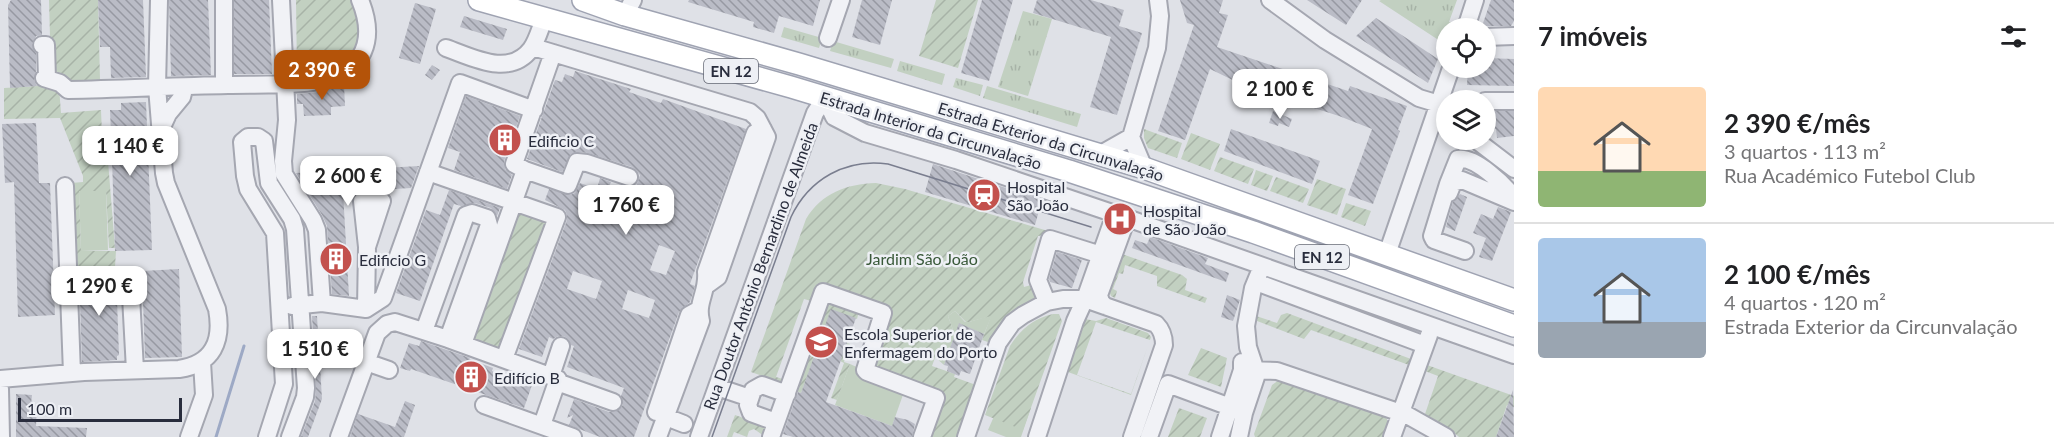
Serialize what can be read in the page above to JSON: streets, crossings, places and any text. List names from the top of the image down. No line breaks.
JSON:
{"streets":{"main road":["EN 12","Estrada Interior da Circunvalação","Estrada Exterior da Circunvalação"],"street":["Rua Doutor António Bernardino de Almeida"]},"crossings":[["Estrada Interior da Circunvalação","Rua Doutor António Bernardino de Almeida"]],"parks":["Jardim São João"],"places":{"building":["Edificio C","Edificio G","Edifício B"],"station":["Hospital São João"],"hospital":["Hospital de São João"],"school or university":["Escola Superior de Enfermagem do Porto"]},"scale_bar":"100 m","page":{"heading":"7 imóveis","price":["2 390 €","2 100 €","1 140 €","2 600 €","1 760 €","1 290 €","1 510 €"],"list":[{"name":"2 390 €/mês","note":"3 quartos · 113 m² · Rua Académico Futebol Club"},{"name":"2 100 €/mês","note":"4 quartos · 120 m² · Estrada Exterior da Circunvalação"}],"scale":"100 m"}}
